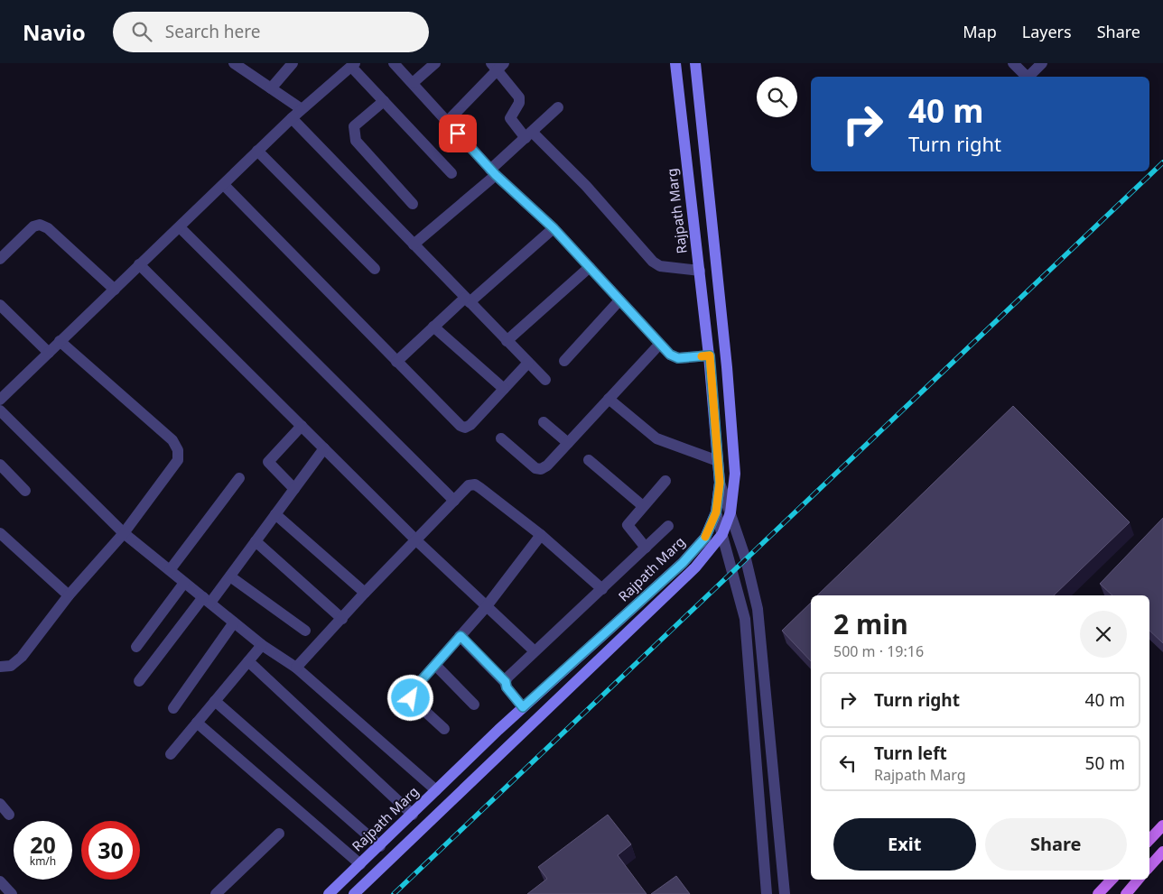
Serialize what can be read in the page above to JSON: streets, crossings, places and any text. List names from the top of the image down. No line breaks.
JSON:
{"streets":{"main road":["Rajpath Marg"]},"page":{"header":"Navio","search":"Search here","nav":["Map","Layers","Share"],"turn":["40 m","Turn right"],"heading":["2 min","500 m · 19:16"],"list":[{"name":"Turn right","value":"40 m"},{"name":"Turn left","note":"Rajpath Marg","value":"50 m"}],"buttons":["Exit","Share"],"speed":"20 km/h","limit":"30"}}
